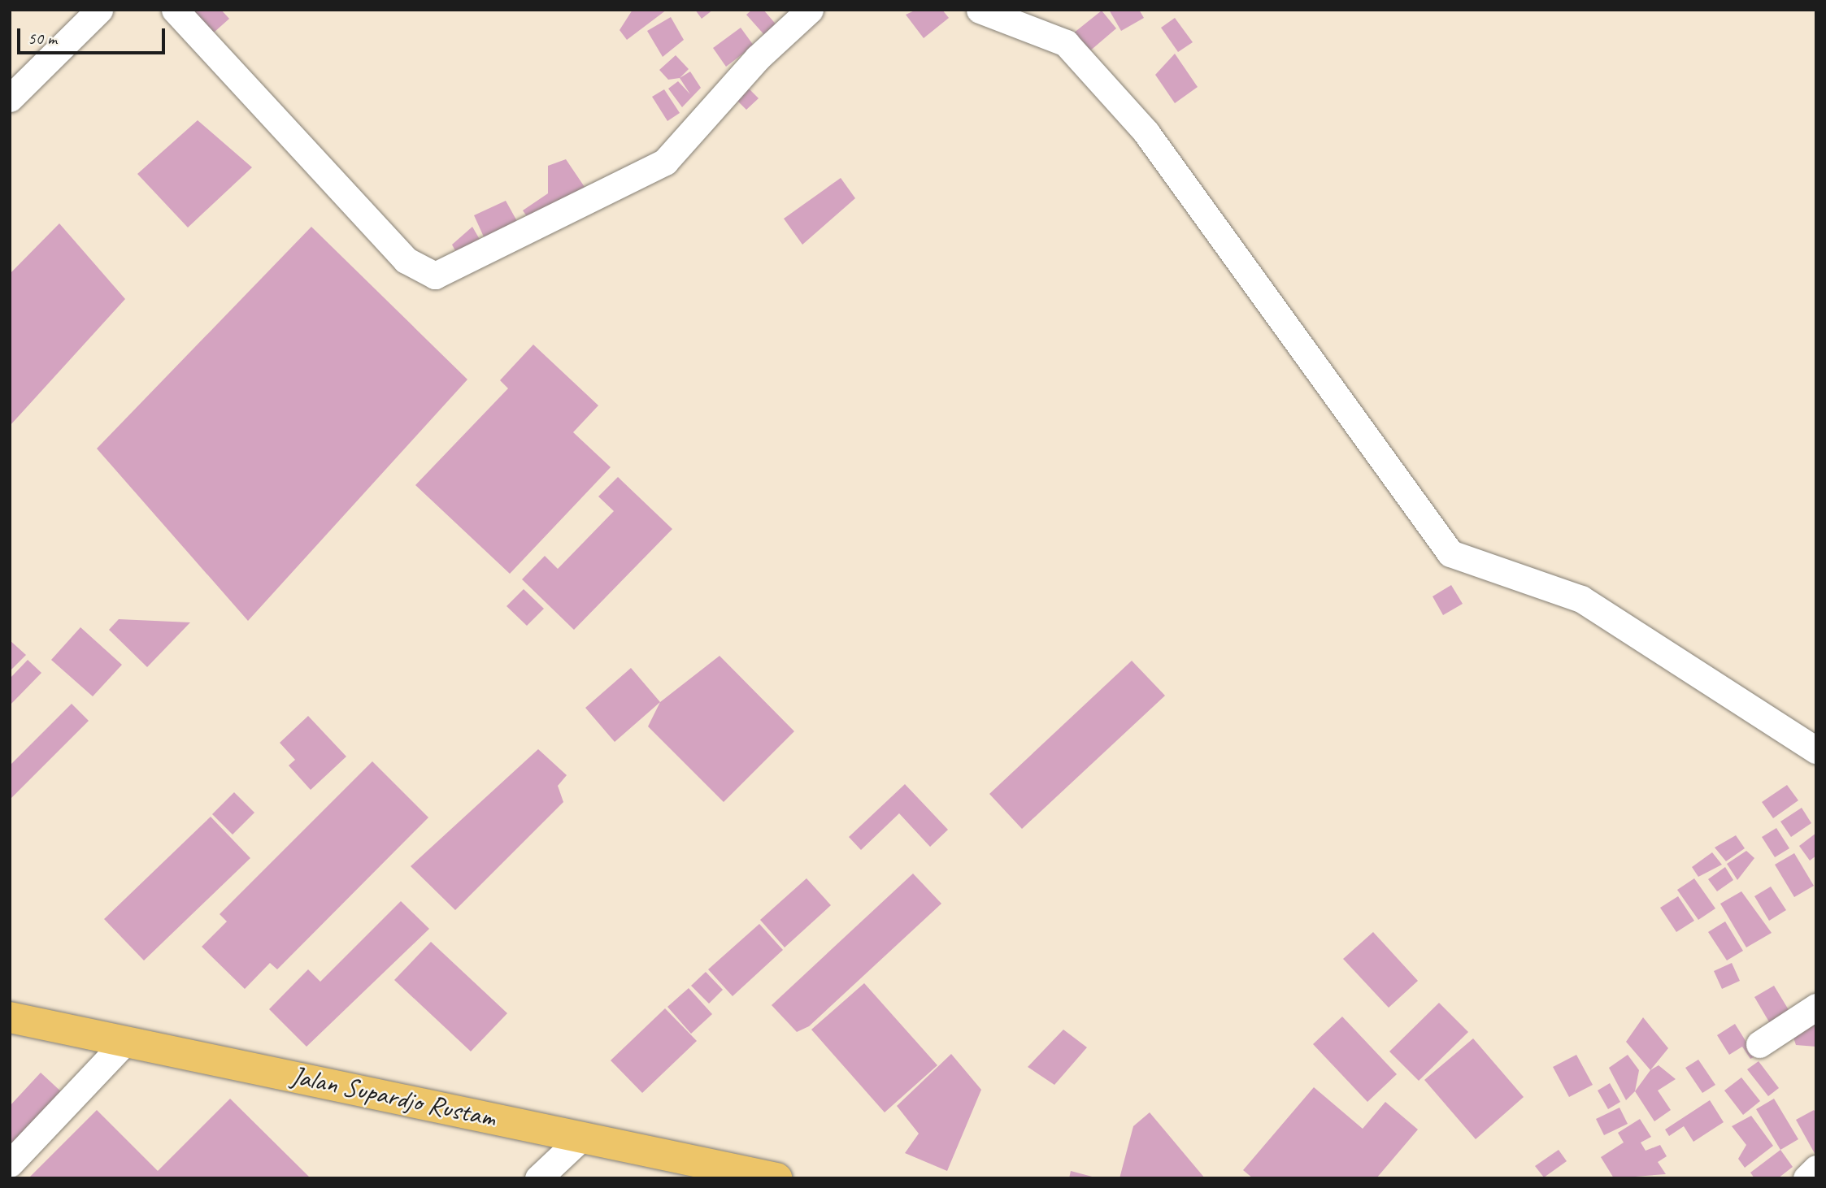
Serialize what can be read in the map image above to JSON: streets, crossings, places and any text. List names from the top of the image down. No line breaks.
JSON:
{"streets":{"highway":["Jalan Supardjo Rustam"]},"scale_bar":"50 m"}
